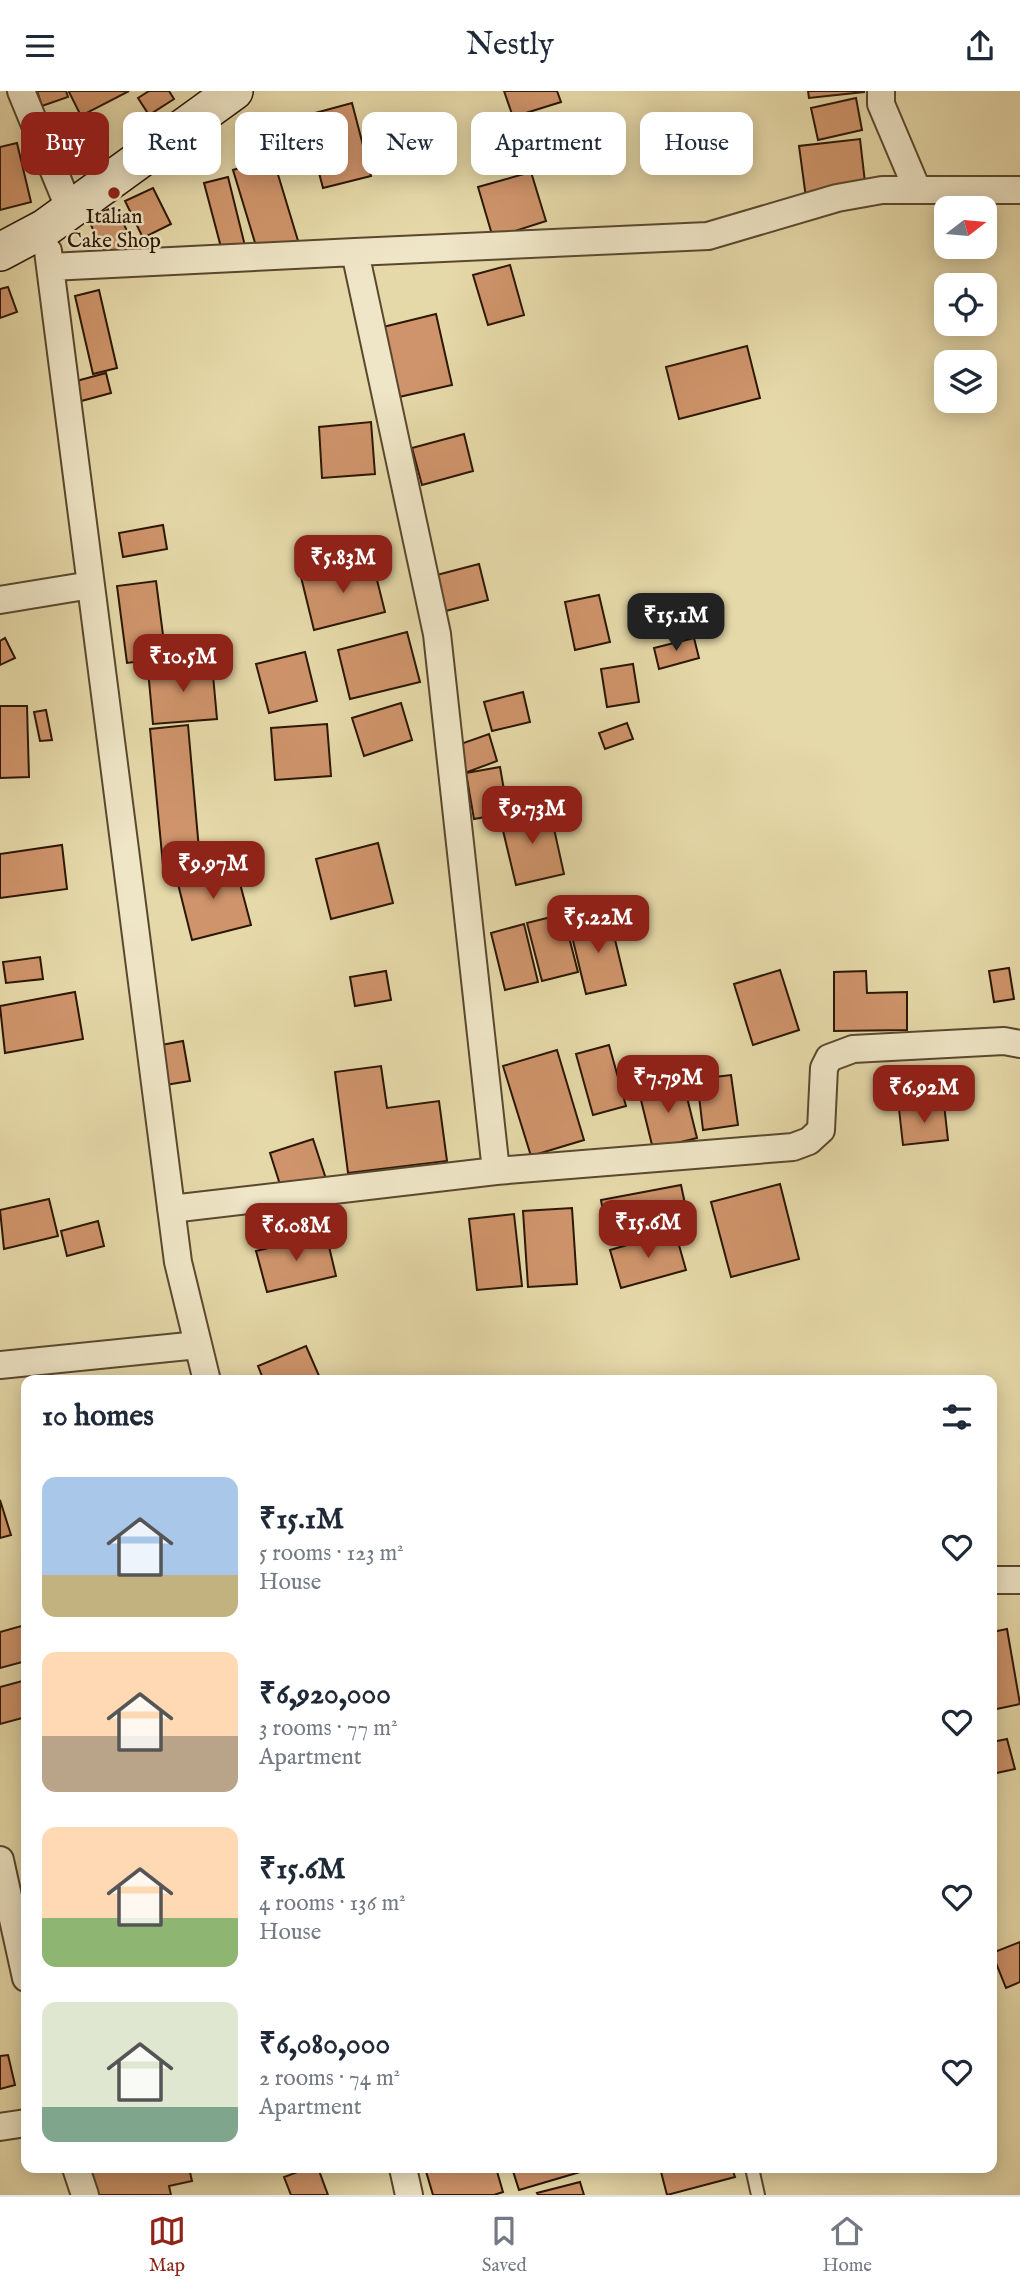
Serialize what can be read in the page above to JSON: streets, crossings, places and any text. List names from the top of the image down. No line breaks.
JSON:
{"places":["Italian Cake Shop"],"north":"right","page":{"header":"Nestly","chip":["Buy","Rent","Filters","New","Apartment","House"],"price":["₹5.83M","₹15.1M","₹10.5M","₹9.73M","₹9.97M","₹5.22M","₹7.79M","₹6.92M","₹15.6M","₹6.08M"],"heading":"10 homes","list":[{"name":"₹15.1M","note":"5 rooms · 123 m² · House"},{"name":"₹6,920,000","note":"3 rooms · 77 m² · Apartment"},{"name":"₹15.6M","note":"4 rooms · 136 m² · House"},{"name":"₹6,080,000","note":"2 rooms · 74 m² · Apartment"}],"tabs":["Map","Saved","Home"]}}
